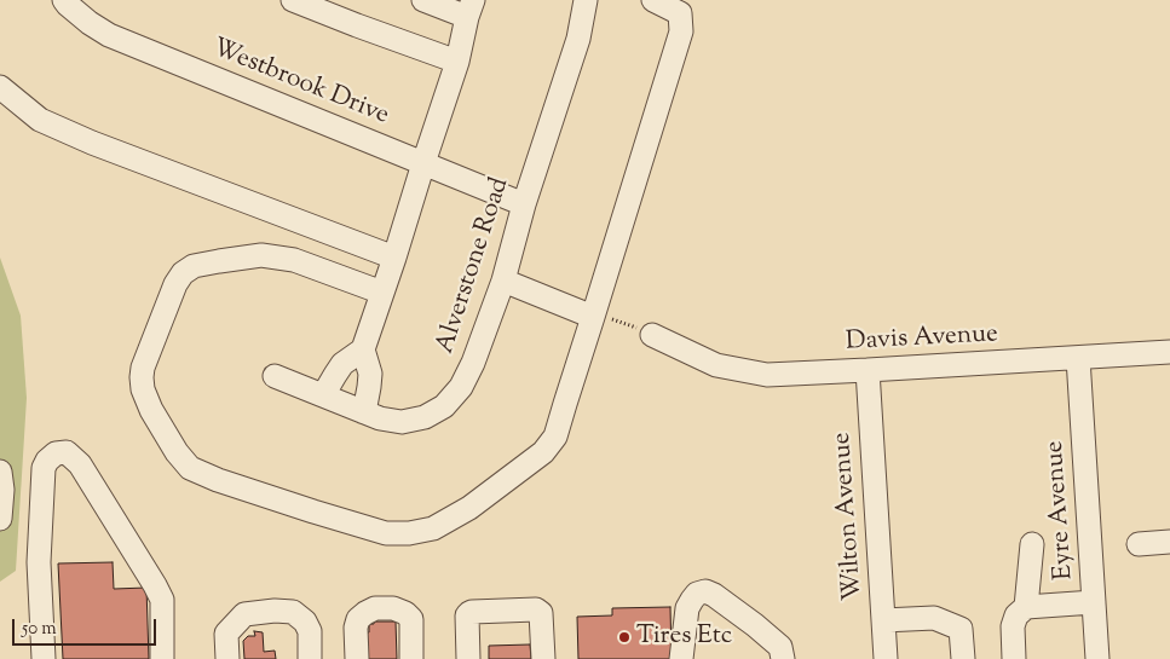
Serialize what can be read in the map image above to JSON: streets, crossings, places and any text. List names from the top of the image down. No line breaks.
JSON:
{"streets":{"street":["Westbrook Drive","Alverstone Road","Davis Avenue","Eyre Avenue","Wilton Avenue"]},"crossings":[["Westbrook Drive","Alverstone Road"],["Davis Avenue","Eyre Avenue"],["Davis Avenue","Wilton Avenue"]],"places":["Tires Etc"],"scale_bar":"50 m"}
